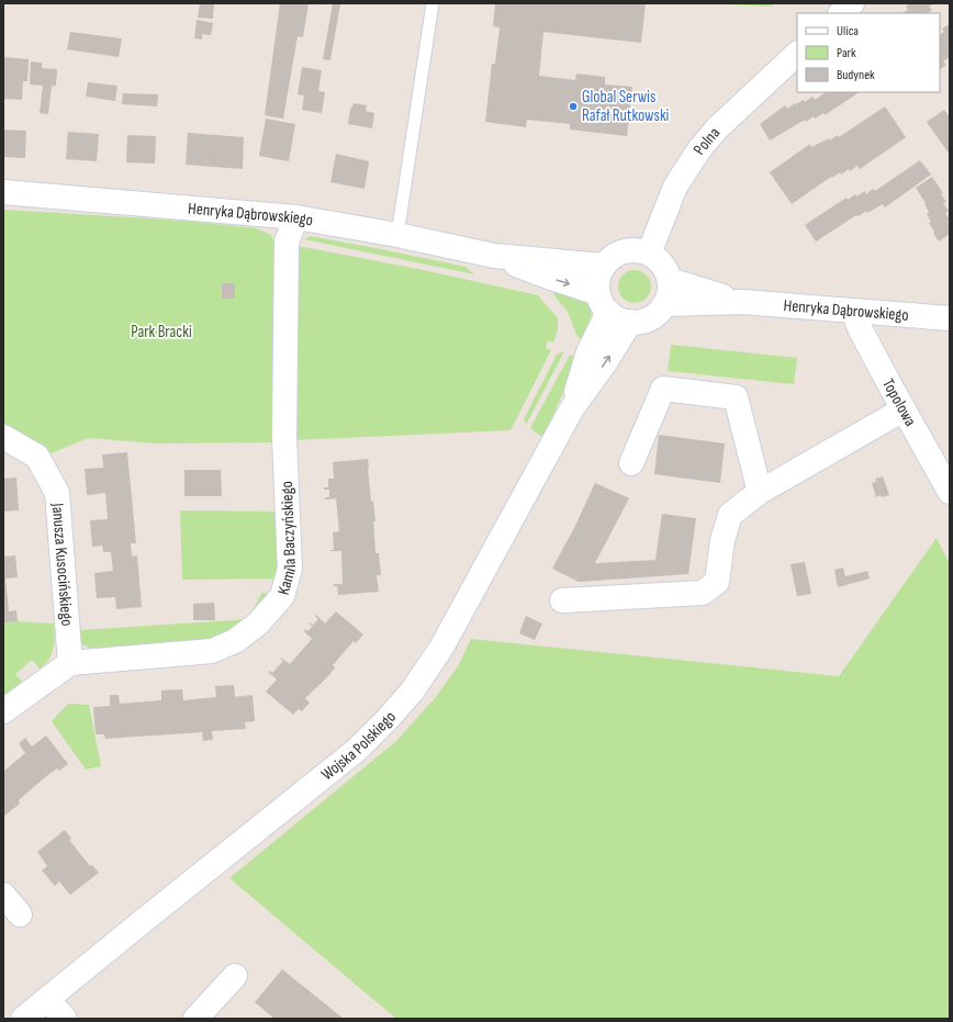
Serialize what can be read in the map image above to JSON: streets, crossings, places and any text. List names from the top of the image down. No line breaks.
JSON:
{"streets":{"street":["Polna","Henryka Dąbrowskiego","Topolowa","Kamila Baczyńskiego","Janusza Kusocińskiego","Wojska Polskiego"]},"crossings":[["Henryka Dąbrowskiego","Topolowa"],["Henryka Dąbrowskiego","Kamila Baczyńskiego"],["Kamila Baczyńskiego","Janusza Kusocińskiego"]],"parks":["Park Bracki"],"places":["Global Serwis Rafał Rutkowski"],"legend":["Ulica","Park","Budynek"]}
